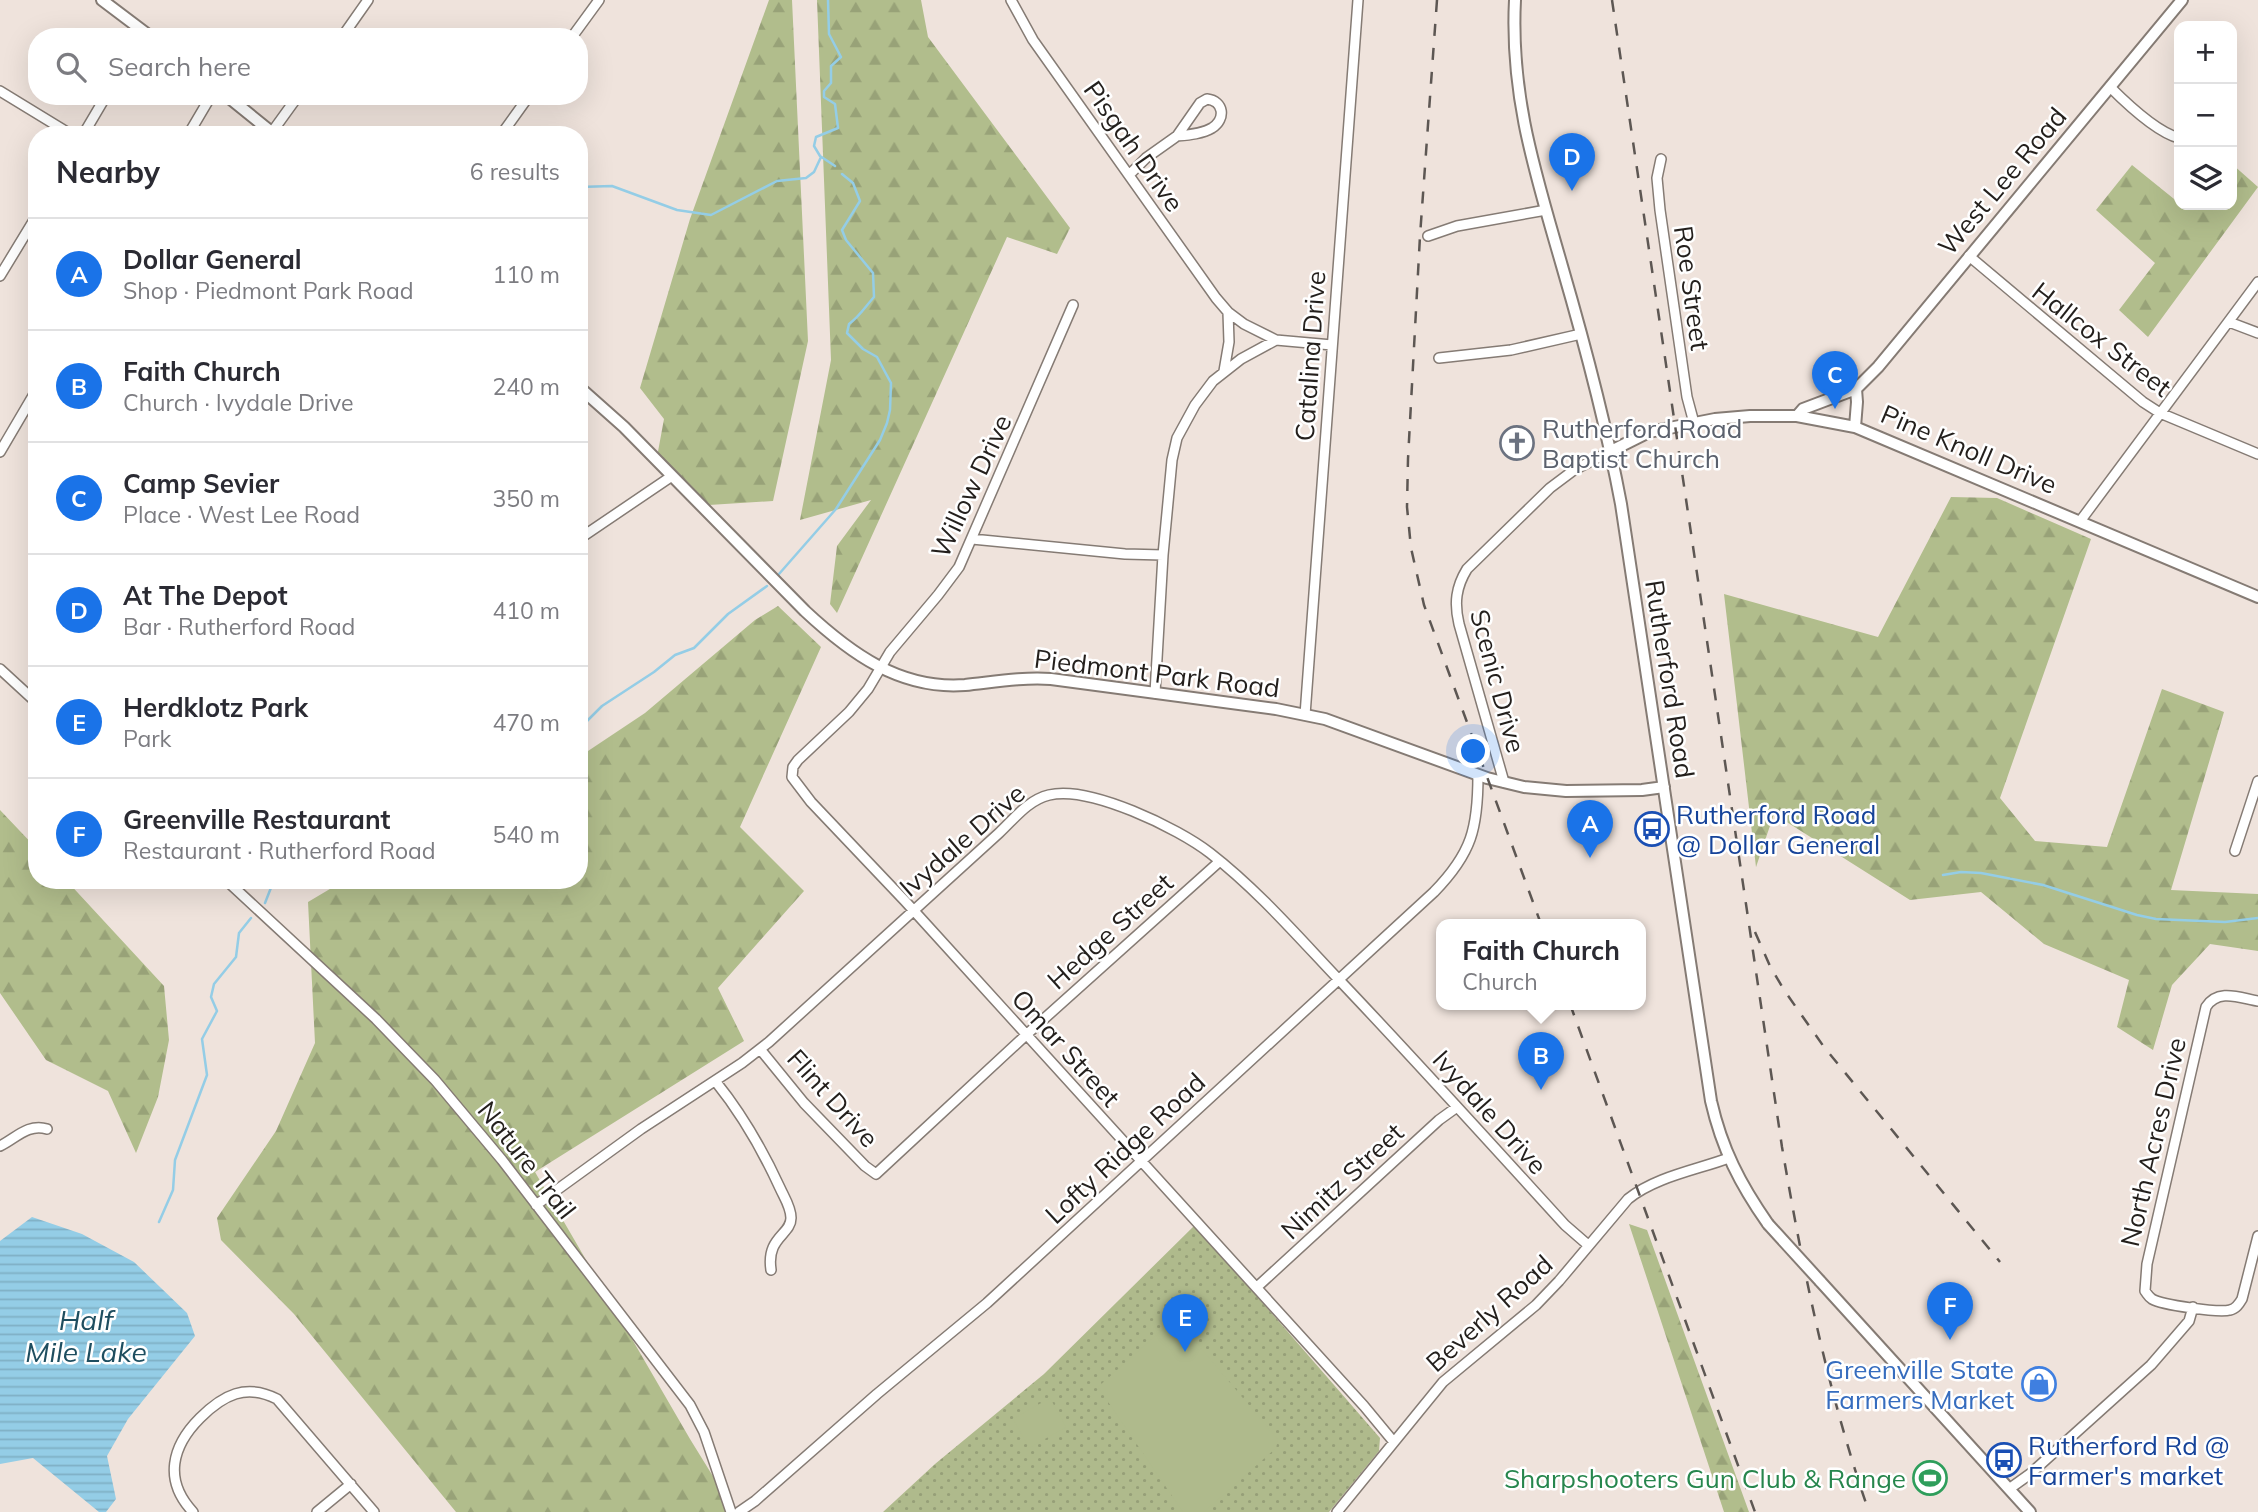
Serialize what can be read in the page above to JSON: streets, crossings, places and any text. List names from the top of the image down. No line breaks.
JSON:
{"streets":{"street":["Pisgah Drive","West Lee Road","Roe Street","Hallcox Street","Catalina Drive","Pine Knoll Drive","Willow Drive","Piedmont Park Road","Rutherford Road","Scenic Drive","Ivydale Drive","Hedge Street","Omar Street","Flint Drive","North Acres Drive","Lofty Ridge Road","Nature Trail","Nimitz Street","Beverly Road"]},"crossings":[["Pisgah Drive","Catalina Drive"],["West Lee Road","Hallcox Street"],["West Lee Road","Pine Knoll Drive"],["Roe Street","Pine Knoll Drive"],["Catalina Drive","Piedmont Park Road"],["Pine Knoll Drive","Rutherford Road"],["Pine Knoll Drive","Scenic Drive"],["Willow Drive","Piedmont Park Road"],["Willow Drive","Omar Street"],["Piedmont Park Road","Rutherford Road"],["Piedmont Park Road","Scenic Drive"],["Piedmont Park Road","Lofty Ridge Road"],["Rutherford Road","Scenic Drive"],["Rutherford Road","Beverly Road"],["Ivydale Drive","Hedge Street"],["Ivydale Drive","Omar Street"],["Ivydale Drive","Flint Drive"],["Ivydale Drive","Lofty Ridge Road"],["Ivydale Drive","Nature Trail"],["Ivydale Drive","Nimitz Street"],["Ivydale Drive","Beverly Road"],["Hedge Street","Omar Street"],["Hedge Street","Flint Drive"],["Omar Street","Lofty Ridge Road"],["Omar Street","Nimitz Street"],["Omar Street","Beverly Road"]],"water":["Half Mile Lake"],"places":{"church":["Rutherford Road Baptist Church"],"bus stop":["Rutherford Road @ Dollar General","Rutherford Rd @ Farmer's market"],"shop":["Greenville State Farmers Market"],"sports":["Sharpshooters Gun Club & Range"]},"page":{"map_buttons":["+","−"],"search":"Search here","heading":["Nearby","6 results"],"pins":["D","C","A","B","F","E"],"list":[{"mark":"A","name":"Dollar General","note":"Shop · Piedmont Park Road","value":"110 m"},{"mark":"B","name":"Faith Church","note":"Church · Ivydale Drive","value":"240 m"},{"mark":"C","name":"Camp Sevier","note":"Place · West Lee Road","value":"350 m"},{"mark":"D","name":"At The Depot","note":"Bar · Rutherford Road","value":"410 m"},{"mark":"E","name":"Herdklotz Park","note":"Park","value":"470 m"},{"mark":"F","name":"Greenville Restaurant","note":"Restaurant · Rutherford Road","value":"540 m"}],"popup":["Faith Church","Church"]}}
